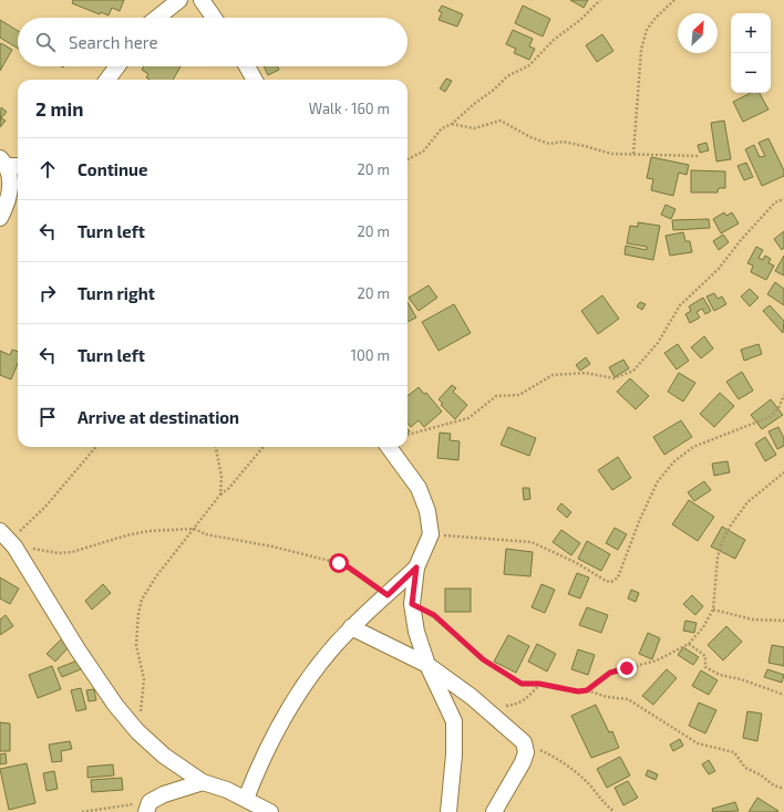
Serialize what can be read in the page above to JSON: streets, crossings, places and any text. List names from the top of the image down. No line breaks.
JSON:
{"north":"top right","page":{"map_buttons":["+","−"],"search":"Search here","heading":["2 min","Walk · 160 m"],"list":[["Continue","20 m"],["Turn left","20 m"],["Turn right","20 m"],["Turn left","100 m"],"Arrive at destination"]}}
